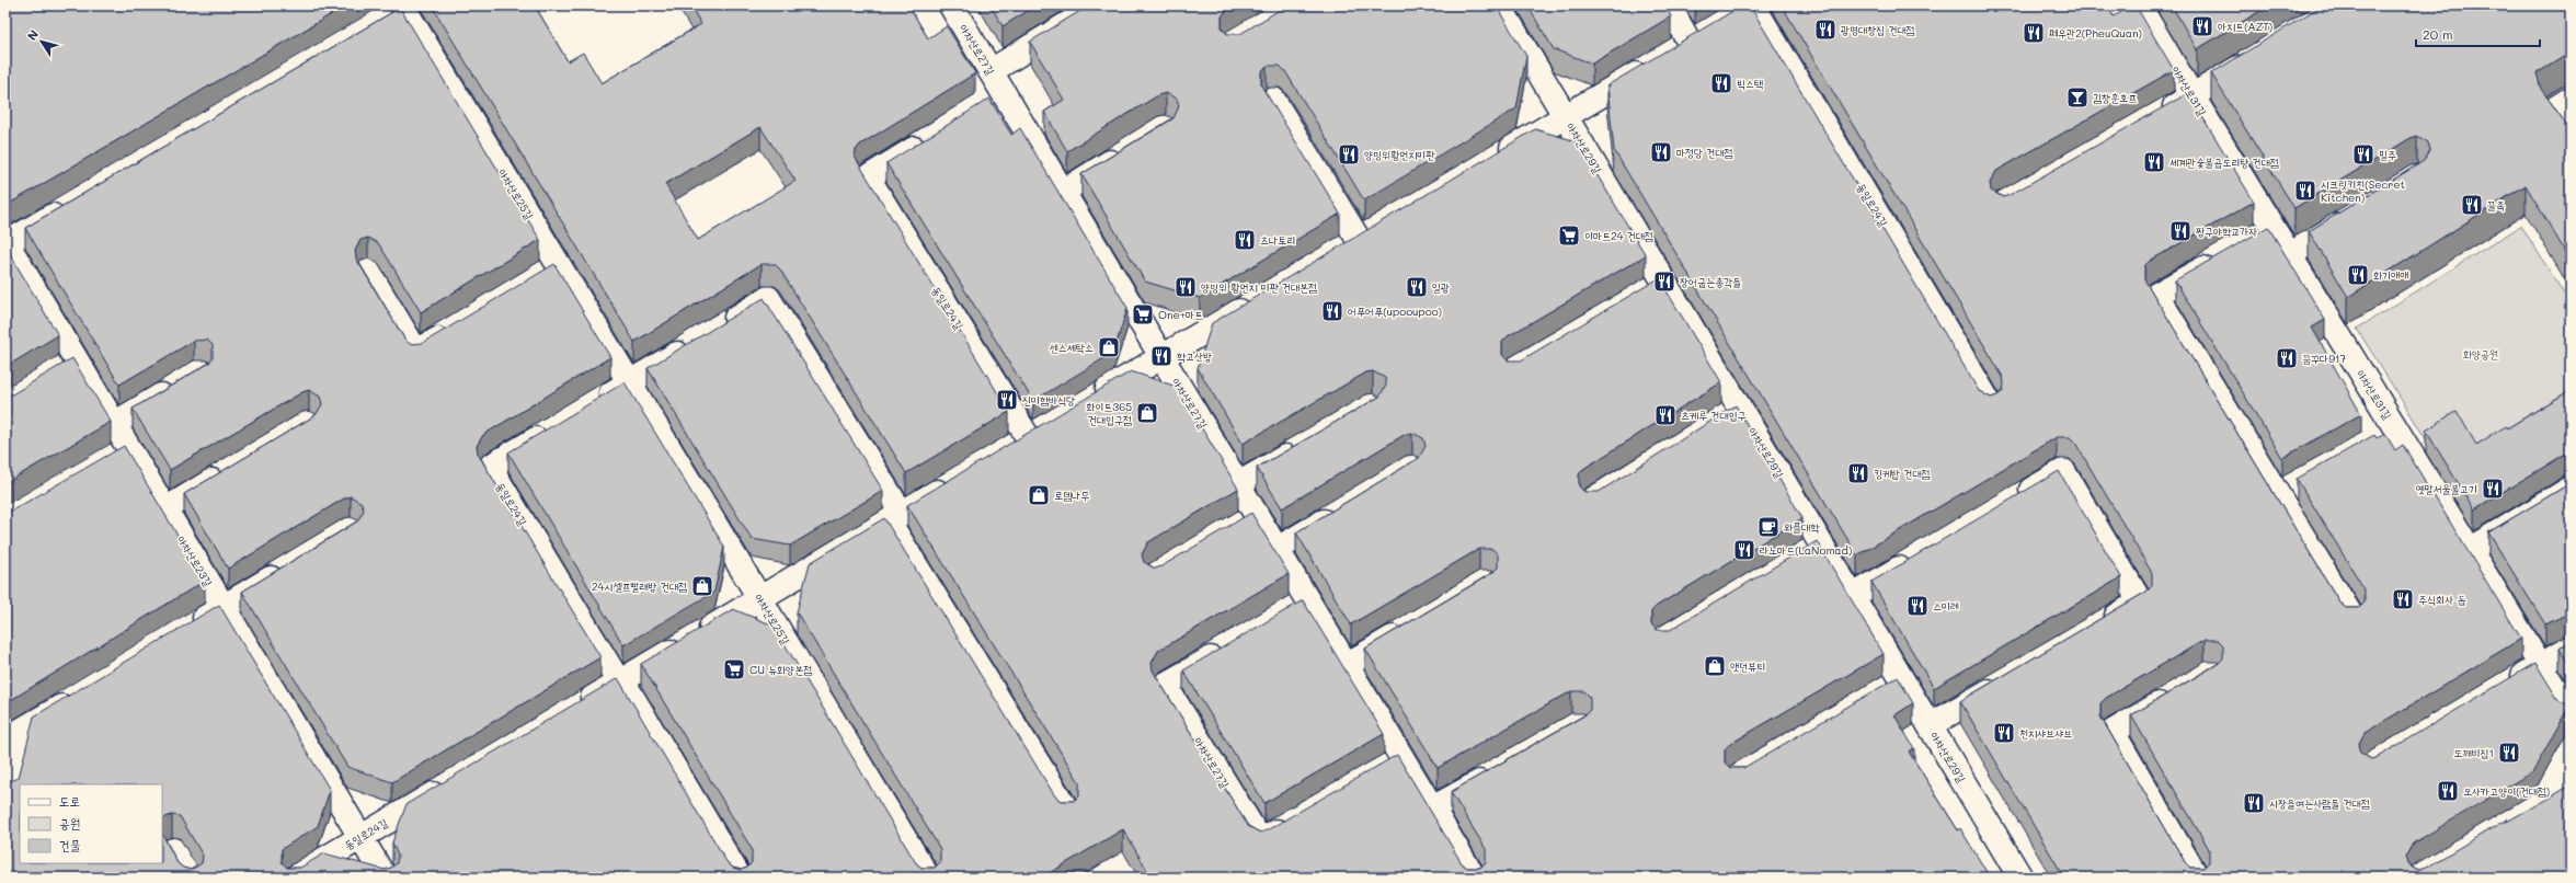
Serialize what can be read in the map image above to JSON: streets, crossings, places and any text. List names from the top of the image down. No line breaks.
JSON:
{"streets":{"street":["아차산로27길","아차산로31길","아차산로29길","아차산로25길","동일로24길","아차산로23길"]},"crossings":[["동일로24길","아차산로23길"]],"parks":["화양공원"],"places":{"restaurant":["아지트(AZT)","광명대창집 건대점","페우관2(PheuQuan)","빅스택","마정당 건대점","양밍위황먼지미판","밀주","세계관숯불곱도리탕 건대점","시크릿키친(Secret Kitchen)","꿀족","짱구야학교가자","츠나토리","화기애애","장어굽는총각들","양밍위 황먼지 미판 건대본점","일광","어푸어푸(upooupoo)","학고산방","꿈꾸다917","진미함바식당","츠케루 건대입구","킹케밥 건대점","옛말서울불고기","라노마드(LaNomad)","주식회사 돕","스미레","천지샤브샤브","도깨비집1","오사카고양이(건대점)","시장을여는사람들 건대점"],"bar":["김창훈호프"],"supermarket":["이마트24 건대점","One+마트","CU 뉴화양본점"],"shop":["센스세탁소","화이트365 건대입구점","로뎀나무","24시셀프빨래방 건대점","앳던뷰티"],"cafe":["와플대학"]},"legend":["도로","공원","건물"],"scale_bar":"20 m","north":"top left"}
